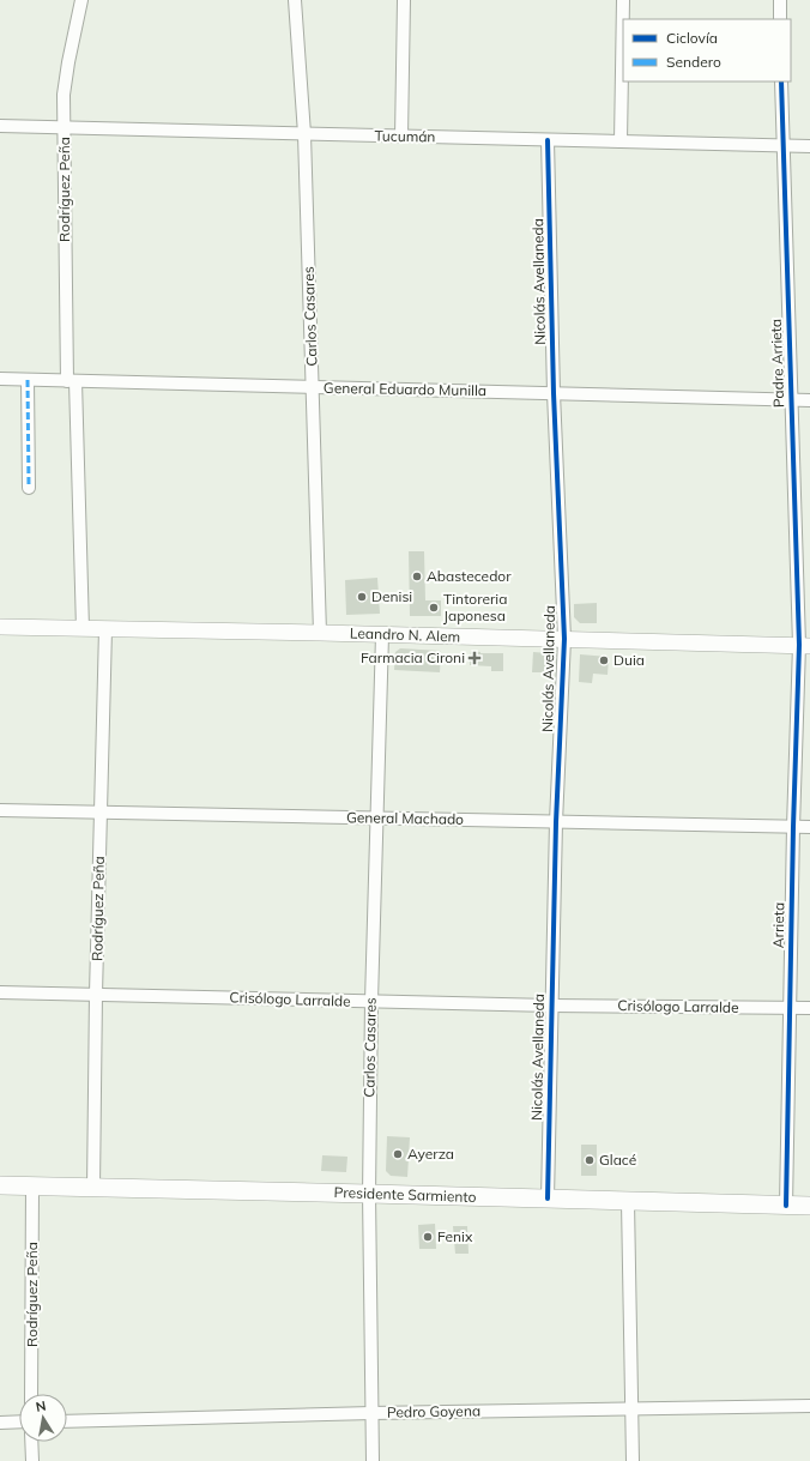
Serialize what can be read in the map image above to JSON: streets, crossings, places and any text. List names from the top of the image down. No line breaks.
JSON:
{"streets":{"main road":["Presidente Sarmiento"],"street":["Tucumán","Rodríguez Peña","Nicolás Avellaneda","Carlos Casares","Padre Arrieta","General Eduardo Munilla","Leandro N. Alem","General Machado","Arrieta","Crisólogo Larralde","Pedro Goyena"]},"crossings":[["Tucumán","Rodríguez Peña"],["Tucumán","Nicolás Avellaneda"],["Tucumán","Carlos Casares"],["Tucumán","Padre Arrieta"],["Rodríguez Peña","General Eduardo Munilla"],["Rodríguez Peña","Leandro N. Alem"],["Rodríguez Peña","General Machado"],["Rodríguez Peña","Crisólogo Larralde"],["Rodríguez Peña","Presidente Sarmiento"],["Nicolás Avellaneda","General Eduardo Munilla"],["Nicolás Avellaneda","Leandro N. Alem"],["Nicolás Avellaneda","General Machado"],["Nicolás Avellaneda","Crisólogo Larralde"],["Nicolás Avellaneda","Presidente Sarmiento"],["Carlos Casares","General Eduardo Munilla"],["Carlos Casares","Leandro N. Alem"],["Carlos Casares","General Machado"],["Carlos Casares","Crisólogo Larralde"],["Carlos Casares","Presidente Sarmiento"],["Carlos Casares","Pedro Goyena"],["Padre Arrieta","General Eduardo Munilla"],["Padre Arrieta","Leandro N. Alem"],["Padre Arrieta","Arrieta"],["Leandro N. Alem","Arrieta"],["General Machado","Arrieta"],["Arrieta","Crisólogo Larralde"],["Arrieta","Presidente Sarmiento"]],"places":{"other":["Abastecedor","Denisi","Tintoreria Japonesa","Duia","Ayerza","Glacé","Fenix"],"health":["Farmacia Cironi"]},"legend":["Ciclovía","Sendero"],"north":"top"}
